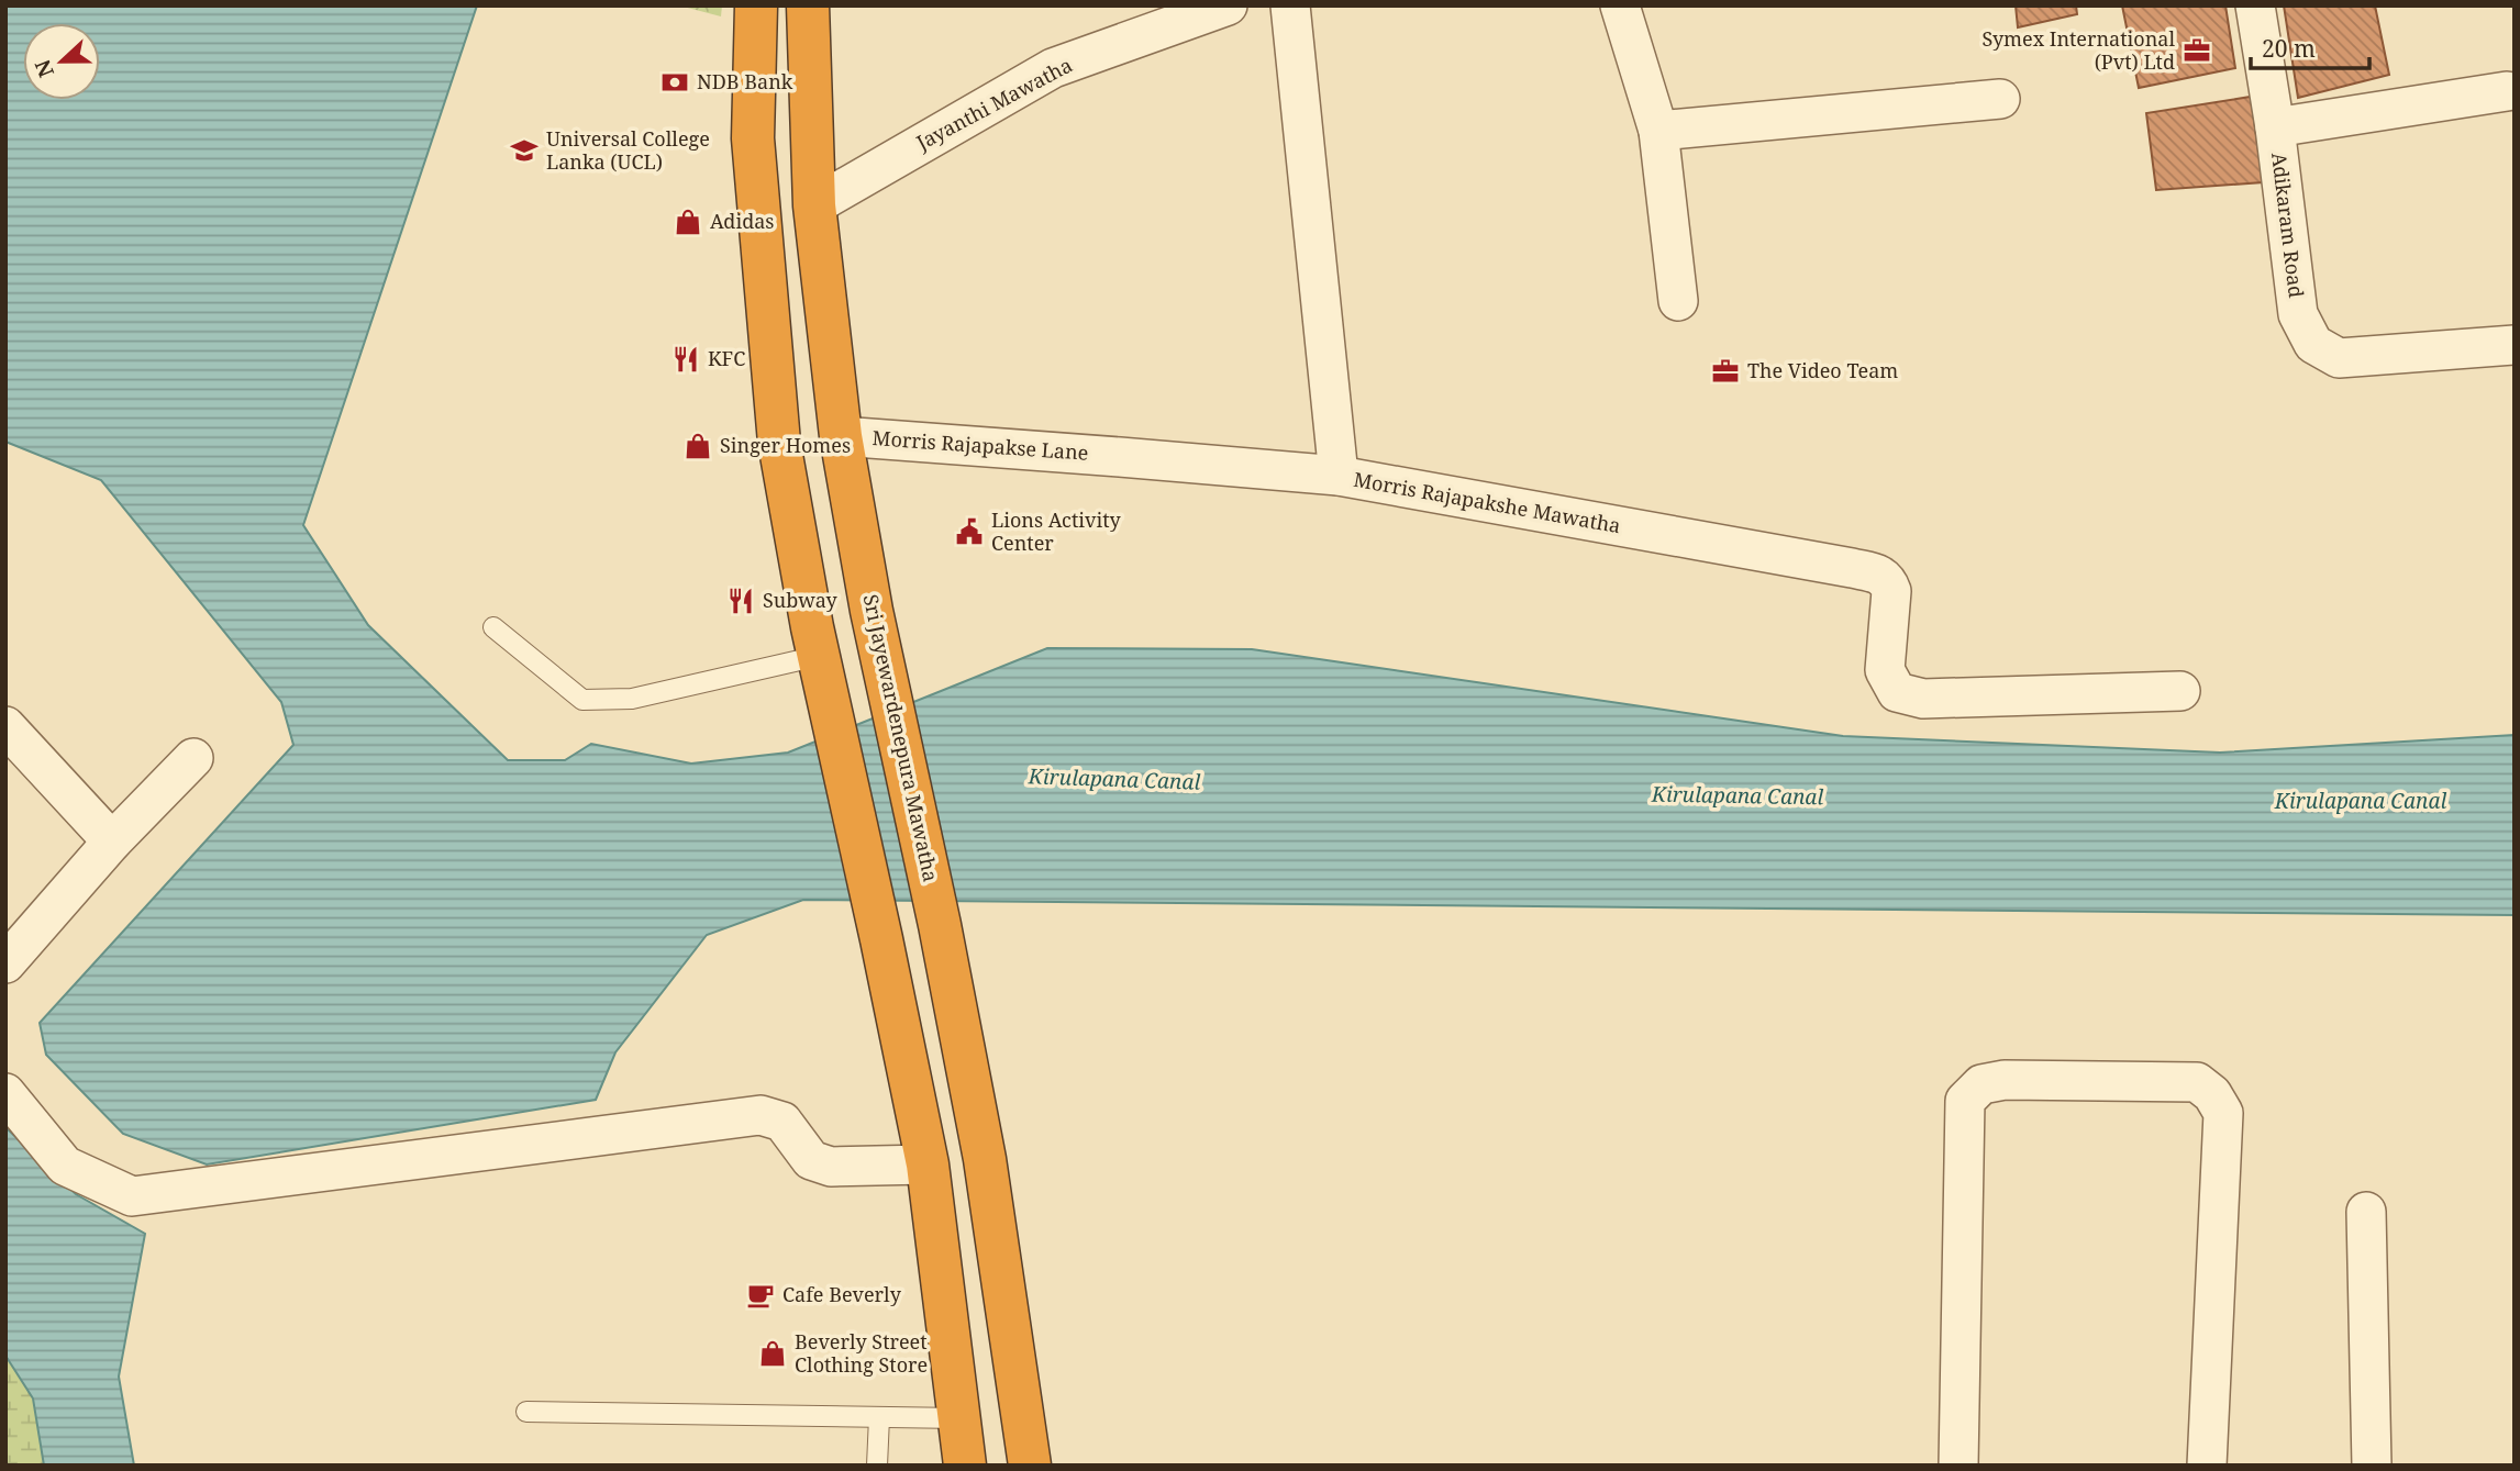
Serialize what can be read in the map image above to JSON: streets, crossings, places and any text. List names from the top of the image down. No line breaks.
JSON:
{"streets":{"highway":["Sri Jayewardenepura Mawatha"],"street":["Jayanthi Mawatha","Adikaram Road","Morris Rajapakse Lane","Morris Rajapakshe Mawatha"]},"crossings":[["Jayanthi Mawatha","Sri Jayewardenepura Mawatha"],["Morris Rajapakse Lane","Morris Rajapakshe Mawatha"],["Morris Rajapakse Lane","Sri Jayewardenepura Mawatha"]],"water":["Kirulapana Canal"],"places":{"office":["Symex International (Pvt) Ltd","The Video Team"],"bank":["NDB Bank"],"school or university":["Universal College Lanka (UCL)"],"shop":["Adidas","Singer Homes","Beverly Street Clothing Store"],"restaurant":["KFC","Subway"],"public building":["Lions Activity Center"],"cafe":["Cafe Beverly"]},"scale_bar":"20 m","north":"left"}
